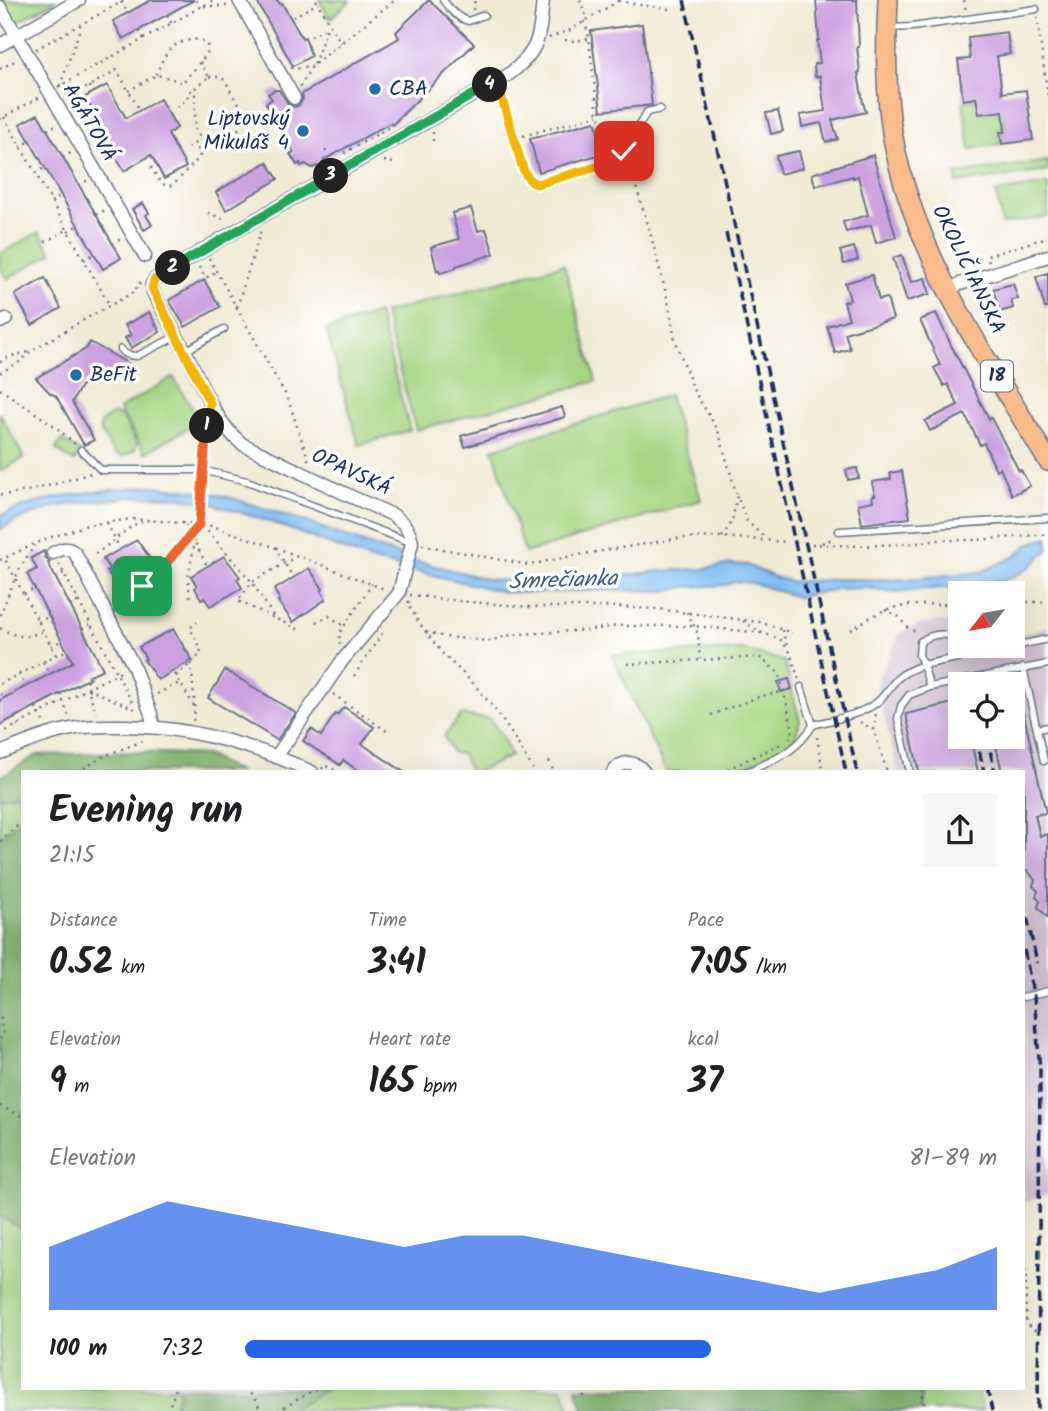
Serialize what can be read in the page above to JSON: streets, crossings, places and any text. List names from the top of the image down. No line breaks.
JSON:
{"streets":{"main road":["OKOLIČIANSKA","18"],"street":["AGÁTOVÁ","OPAVSKÁ"]},"water":["Smrečianka"],"places":["CBA","Liptovský Mikuláš 4","BeFit"],"north":"bottom left","page":{"pins":["4","3","2","1"],"heading":["Evening run","21:15"],"stats":[["Distance","0.52 km"],["Time","3:41"],["Pace","7:05 /km"],["Elevation","9 m"],["Heart rate","165 bpm"],["kcal","37"]],"chart":["Elevation","81–89 m"],"list":[{"name":"100 m","note":"7:32"}]}}
